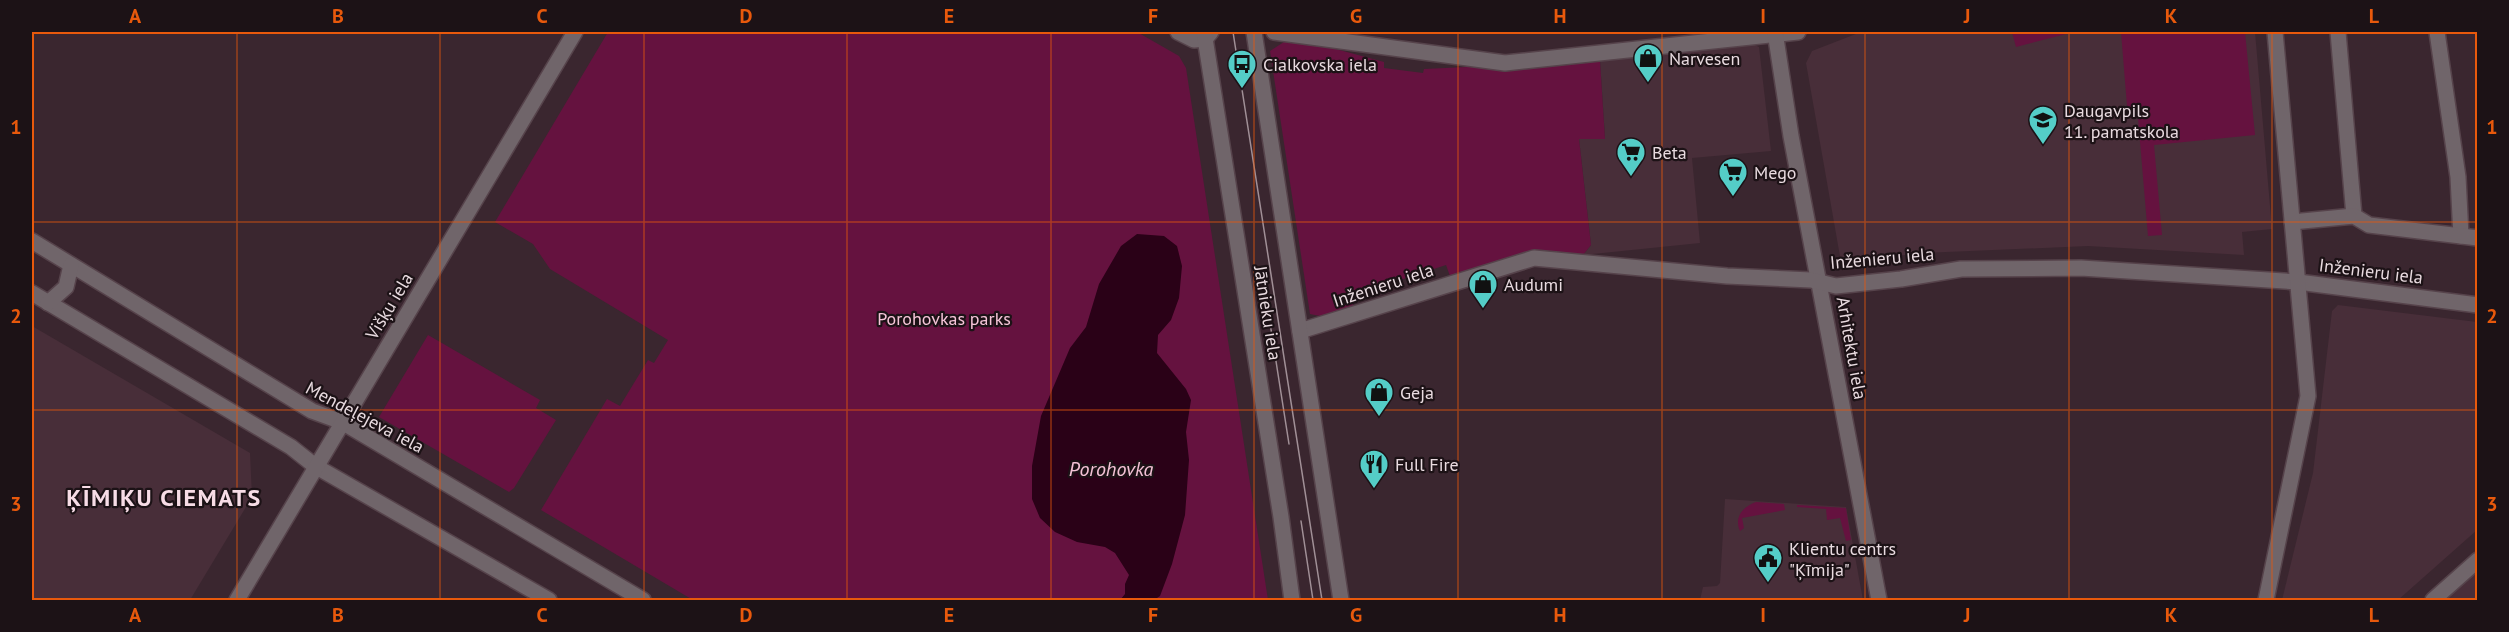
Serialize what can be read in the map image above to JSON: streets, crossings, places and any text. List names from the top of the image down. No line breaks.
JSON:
{"streets":{"street":["Inženieru iela","Višķu iela","Jātnieku iela","Arhitektu iela","Mendeļejeva iela"]},"crossings":[["Inženieru iela","Jātnieku iela"],["Inženieru iela","Arhitektu iela"],["Višķu iela","Mendeļejeva iela"]],"districts":["ĶĪMIĶU CIEMATS"],"water":["Porohovka"],"parks":["Porohovkas parks"],"places":{"shop":["Narvesen","Audumi","Geja"],"bus stop":["Cialkovska iela"],"school or university":["Daugavpils 11. pamatskola"],"supermarket":["Beta","Mego"],"restaurant":["Full Fire"],"public building":["Klientu centrs \"Ķīmija\""]},"grid":{"columns":["A","B","C","D","E","F","G","H","I","J","K","L"],"rows":["1","2","3"]}}
